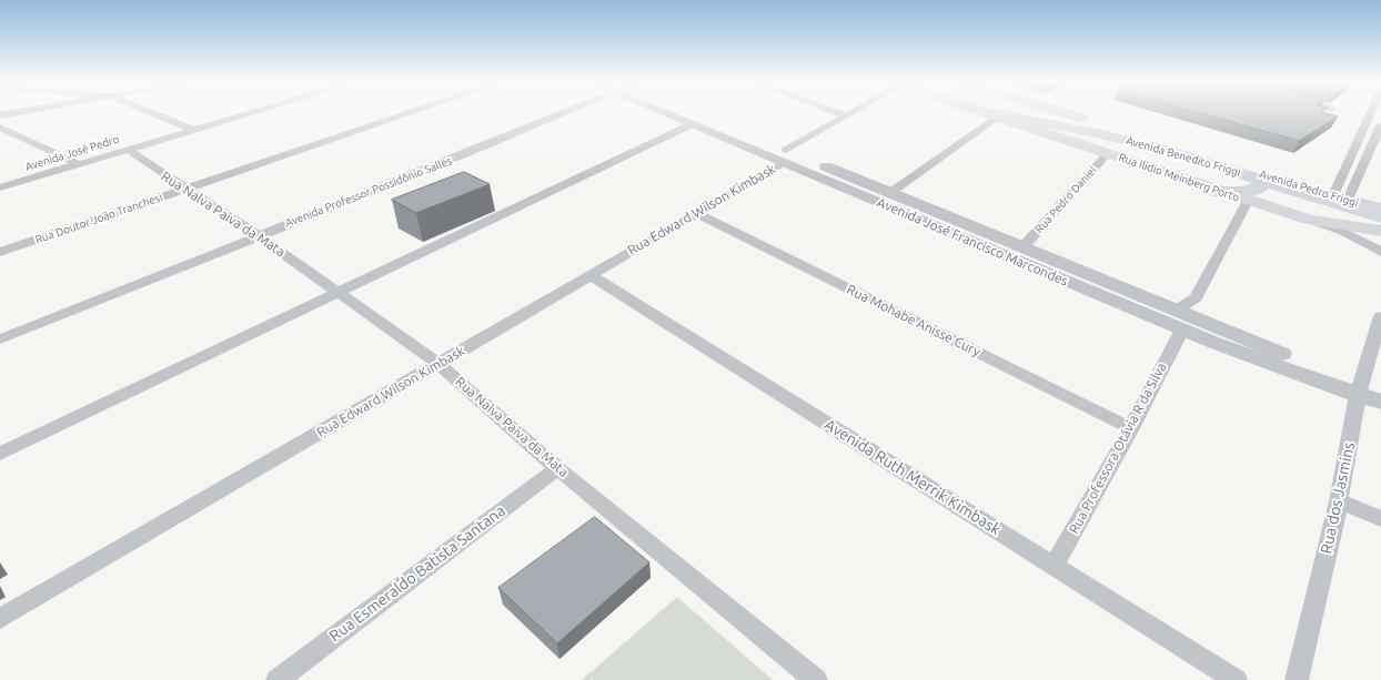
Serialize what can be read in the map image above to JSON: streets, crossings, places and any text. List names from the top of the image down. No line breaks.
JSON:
{"streets":{"main road":["Avenida Benedito Friggi","Rua Ilidio Meinberg Porto","Avenida Pedro Friggi"],"street":["Avenida José Pedro","Avenida Professor Possidônio Salles","Rua Pedro Daniel","Rua Edward Wilson Kimbask","Rua Nalva Paiva da Mata","Rua Doutor João Tranchesi","Avenida José Francisco Marcondes","Rua Mohabe Anisse Cury","Rua Professora Otávia R da Silva","Avenida Ruth Merrik Kimbask","Rua dos Jasmins","Rua Esmeraldo Batista Santana"]},"crossings":[["Avenida José Pedro","Rua Nalva Paiva da Mata"],["Avenida Benedito Friggi","Avenida Pedro Friggi"],["Rua Ilidio Meinberg Porto","Rua Pedro Daniel"],["Avenida Professor Possidônio Salles","Rua Nalva Paiva da Mata"],["Rua Pedro Daniel","Avenida José Francisco Marcondes"],["Rua Edward Wilson Kimbask","Rua Nalva Paiva da Mata"],["Rua Edward Wilson Kimbask","Avenida José Francisco Marcondes"],["Rua Edward Wilson Kimbask","Rua Mohabe Anisse Cury"],["Rua Edward Wilson Kimbask","Avenida Ruth Merrik Kimbask"],["Rua Nalva Paiva da Mata","Rua Doutor João Tranchesi"],["Rua Nalva Paiva da Mata","Rua Esmeraldo Batista Santana"],["Avenida José Francisco Marcondes","Rua Professora Otávia R da Silva"],["Avenida José Francisco Marcondes","Rua dos Jasmins"],["Rua Mohabe Anisse Cury","Rua Professora Otávia R da Silva"],["Rua Professora Otávia R da Silva","Avenida Ruth Merrik Kimbask"]]}
